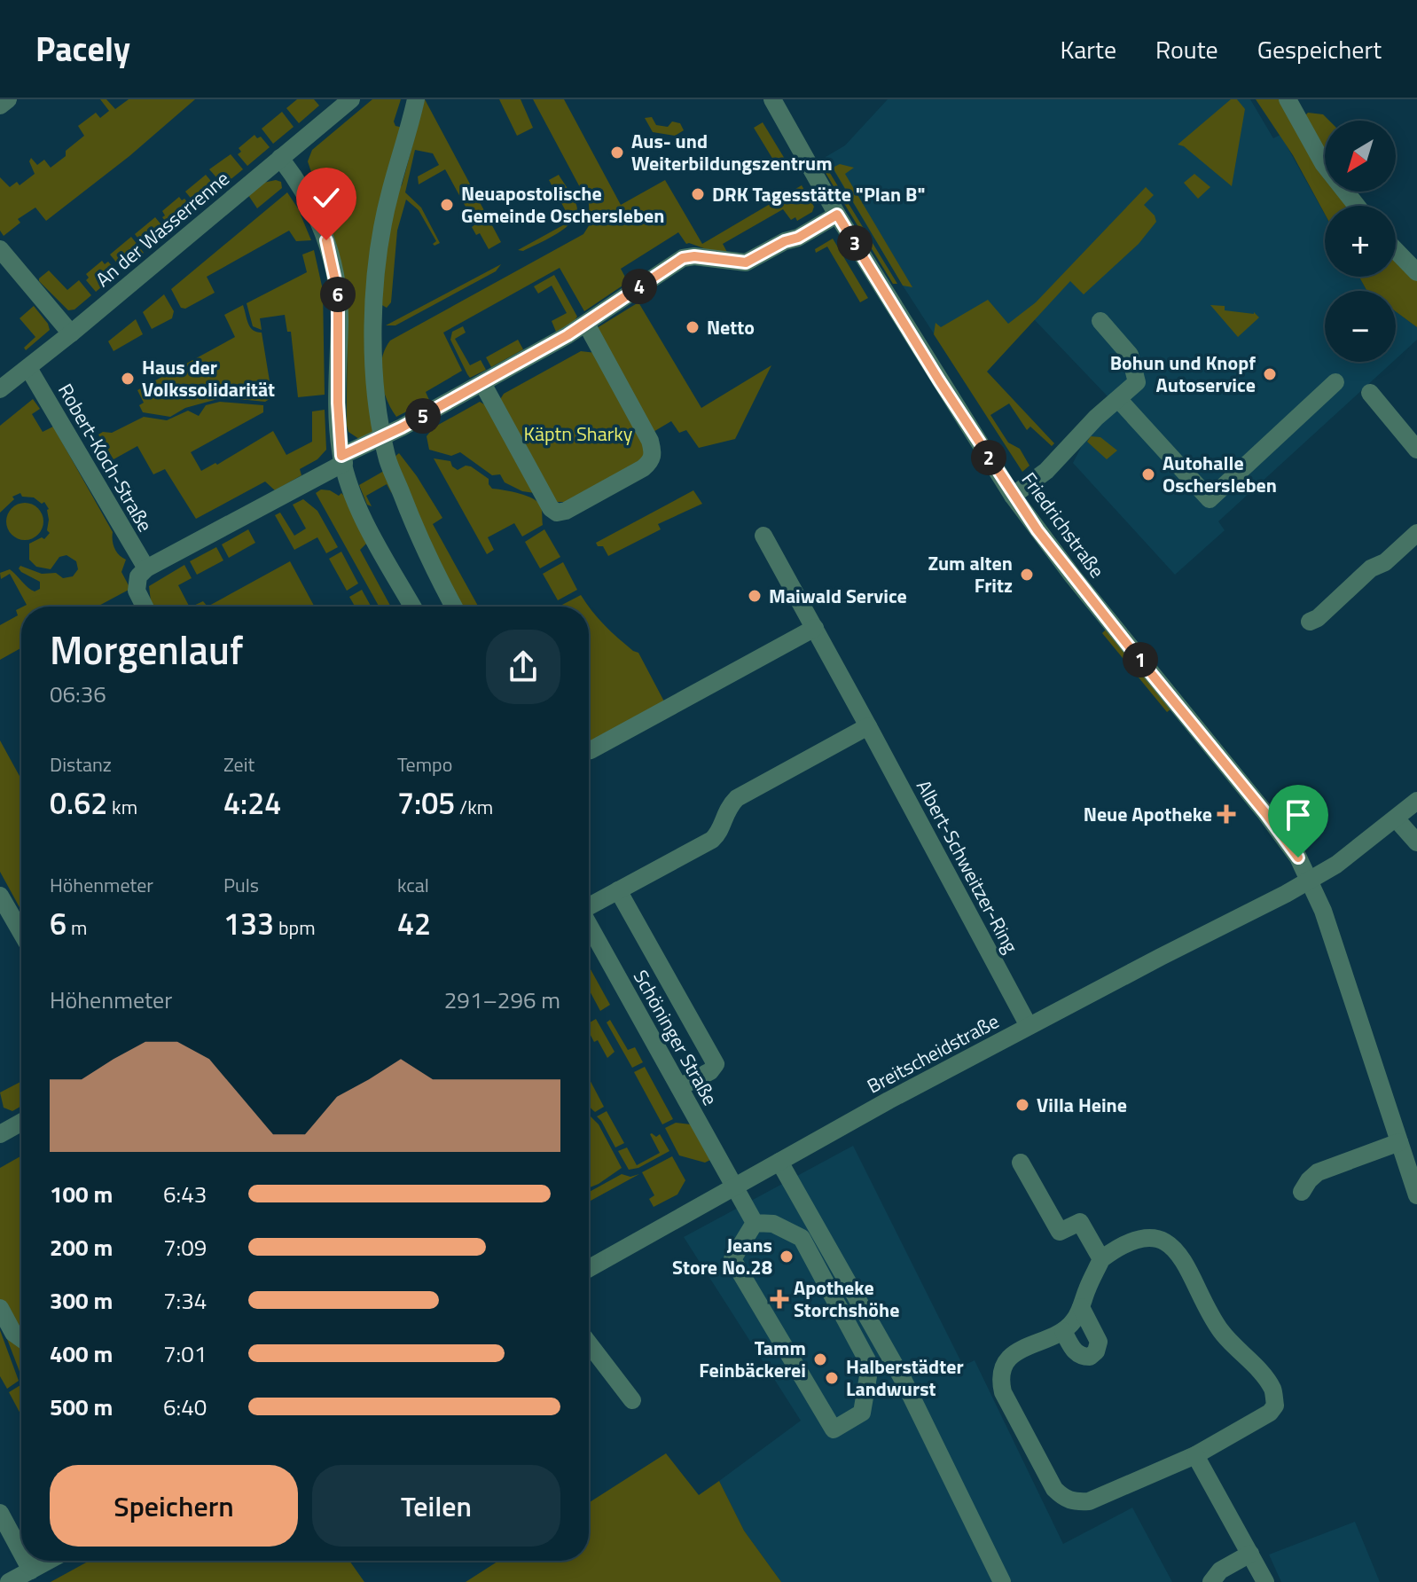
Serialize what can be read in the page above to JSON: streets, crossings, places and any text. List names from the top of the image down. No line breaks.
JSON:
{"streets":{"street":["An der Wasserrenne","Robert-Koch-Straße","Friedrichstraße","Albert-Schweitzer-Ring","Schöninger Straße","Breitscheidstraße"]},"crossings":[["An der Wasserrenne","Robert-Koch-Straße"],["Friedrichstraße","Breitscheidstraße"],["Albert-Schweitzer-Ring","Breitscheidstraße"],["Schöninger Straße","Breitscheidstraße"]],"parks":["Käptn Sharky"],"places":{"other":["Aus- und Weiterbildungszentrum","DRK Tagesstätte \"Plan B\"","Neuapostolische Gemeinde Oschersleben","Netto","Bohun und Knopf Autoservice","Haus der Volkssolidarität","Autohalle Oschersleben","Zum alten Fritz","Maiwald Service","Villa Heine","Jeans Store No.28","Tamm Feinbäckerei","Halberstädter Landwurst"],"health":["Neue Apotheke","Apotheke Storchshöhe"]},"north":"bottom left","page":{"header":"Pacely","nav":["Karte","Route","Gespeichert"],"map_buttons":["+","−"],"pins":["3","4","6","5","2","1"],"heading":["Morgenlauf","06:36"],"stats":[["Distanz","0.62 km"],["Zeit","4:24"],["Tempo","7:05 /km"],["Höhenmeter","6 m"],["Puls","133 bpm"],["kcal","42"]],"chart":["Höhenmeter","291–296 m"],"list":[{"name":"100 m","note":"6:43"},{"name":"200 m","note":"7:09"},{"name":"300 m","note":"7:34"},{"name":"400 m","note":"7:01"},{"name":"500 m","note":"6:40"}],"buttons":["Speichern","Teilen"]}}
